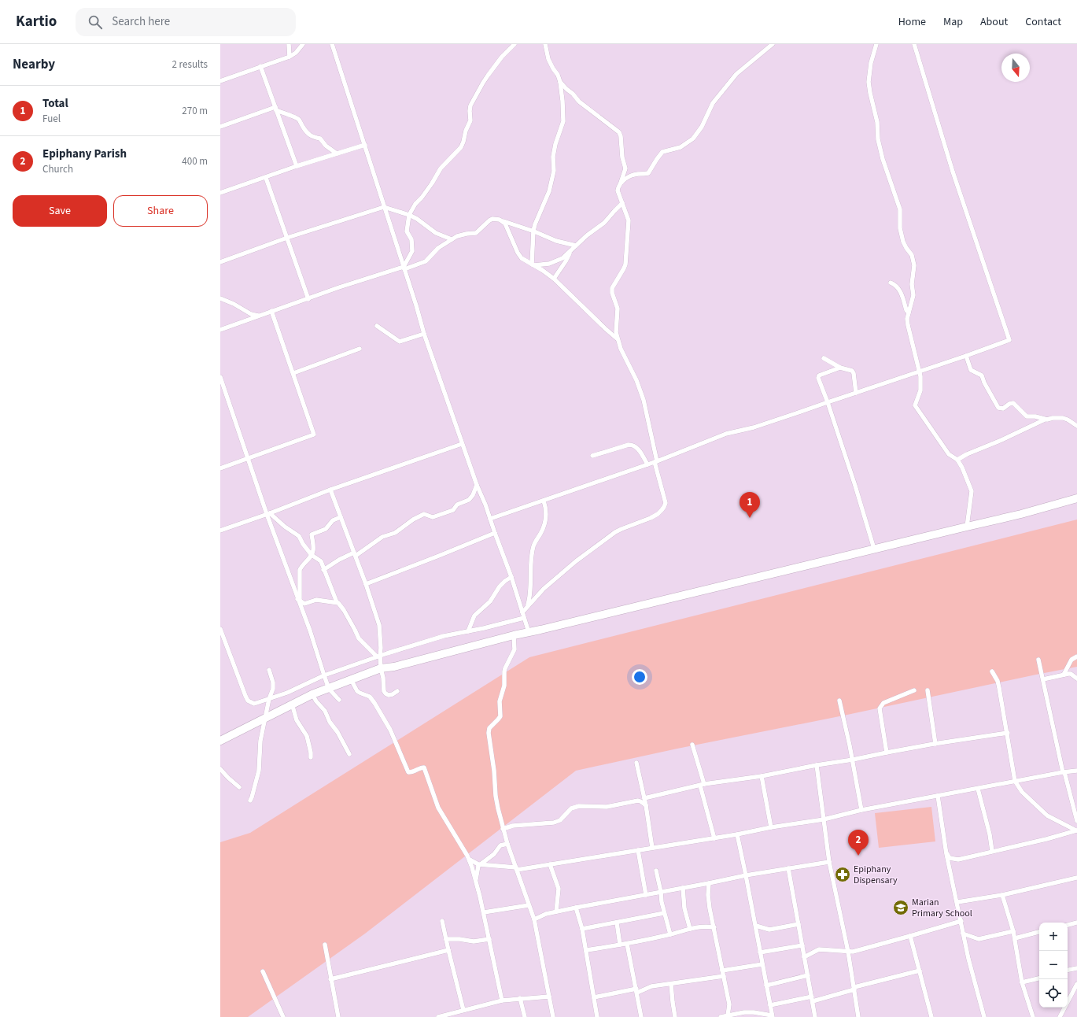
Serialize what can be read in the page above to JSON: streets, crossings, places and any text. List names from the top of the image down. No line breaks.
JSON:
{"places":{"pharmacy":["Epiphany Dispensary"],"school or university":["Marian Primary School"]},"north":"bottom","page":{"header":"Kartio","search":"Search here","nav":["Home","Map","About","Contact"],"heading":["Nearby","2 results"],"list":[{"mark":"1","name":"Total","note":"Fuel","value":"270 m"},{"mark":"2","name":"Epiphany Parish","note":"Church","value":"400 m"}],"buttons":["Save","Share"],"pins":["1","2"],"map_buttons":["+","−"]}}
